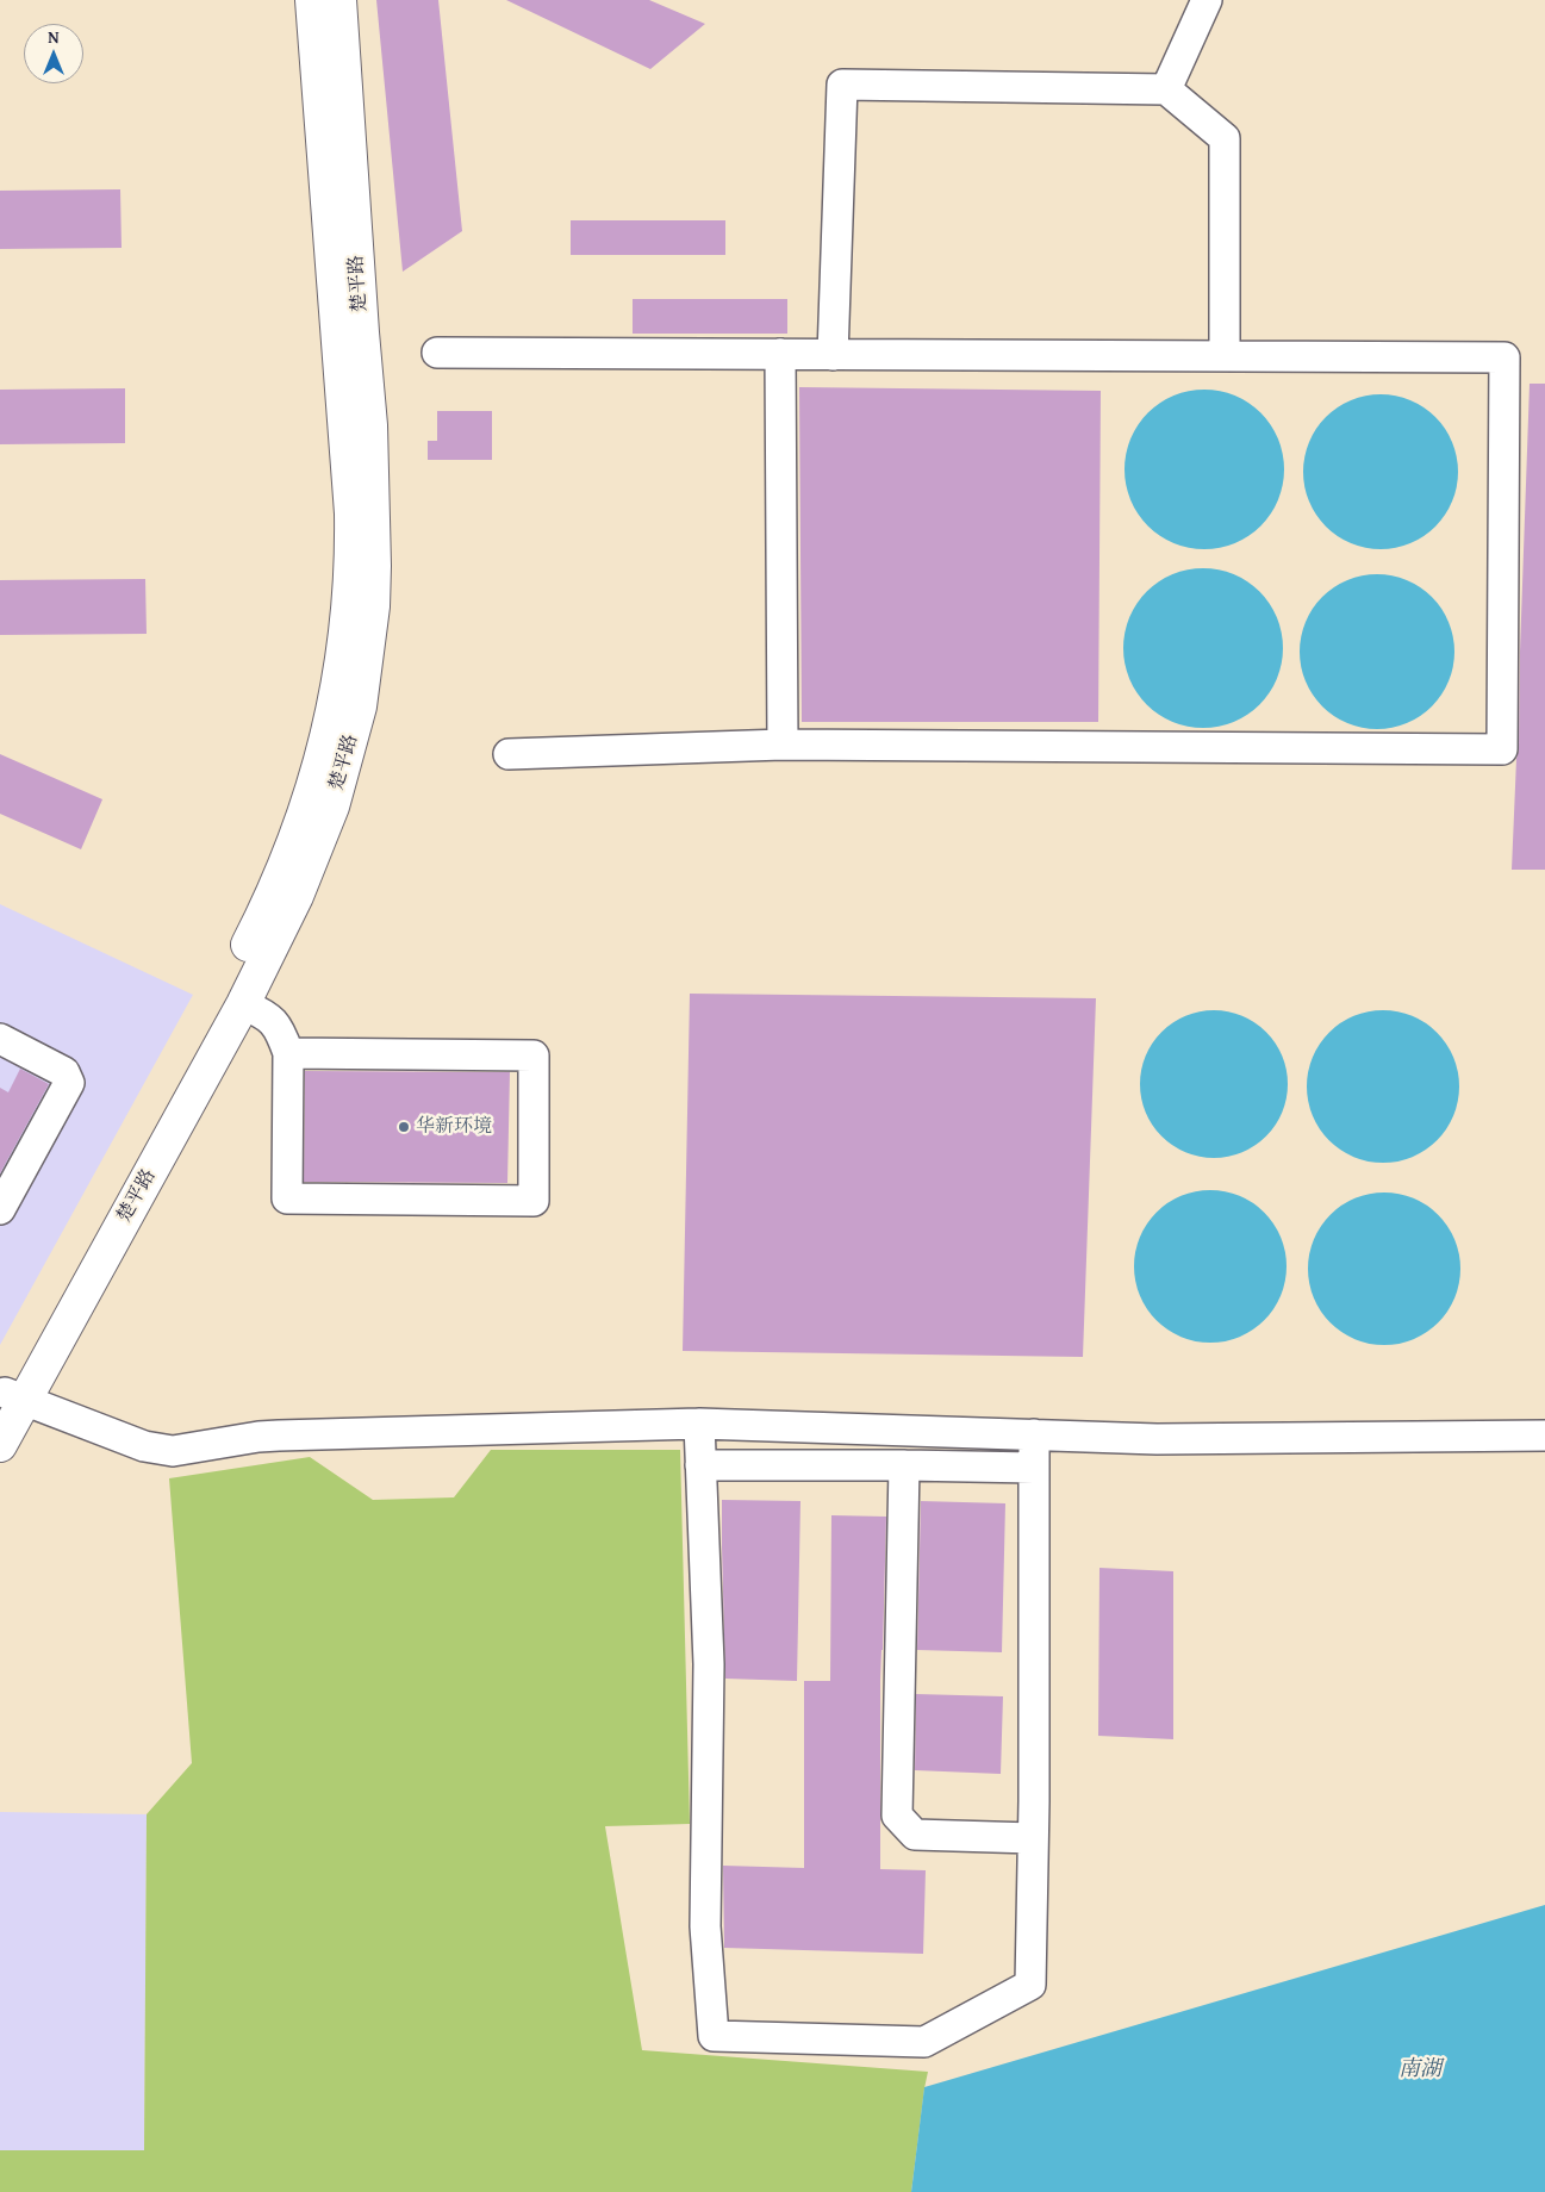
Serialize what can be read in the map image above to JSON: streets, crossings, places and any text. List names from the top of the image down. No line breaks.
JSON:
{"streets":{"main road":["楚平路"]},"water":["南湖"],"places":["华新环境"],"north":"top"}
